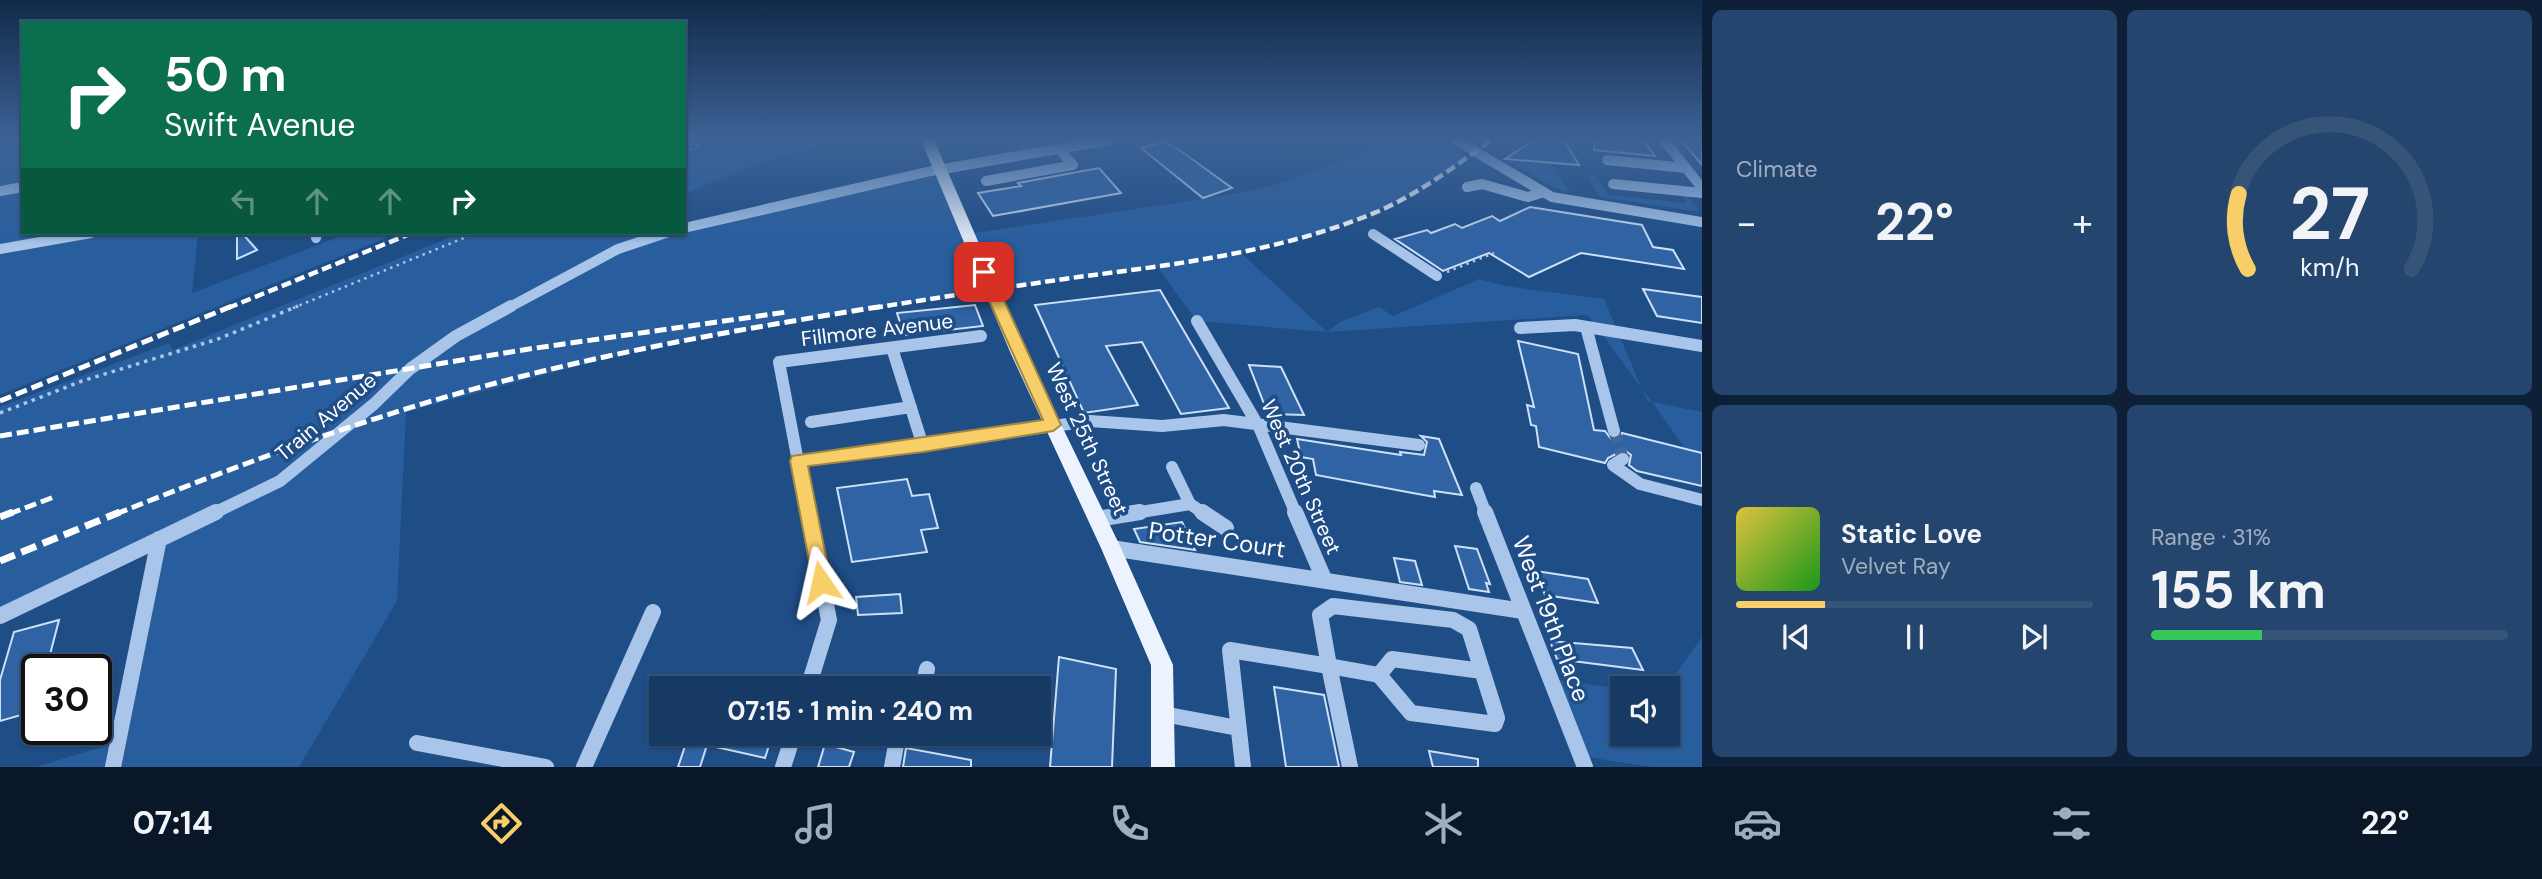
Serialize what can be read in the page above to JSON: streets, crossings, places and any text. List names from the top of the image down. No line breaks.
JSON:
{"streets":{"main road":["West 25th Street"],"street":["Fillmore Avenue","Train Avenue","West 20th Street","Potter Court","West 19th Place"]},"crossings":[["West 25th Street","Potter Court"],["West 20th Street","Potter Court"],["Potter Court","West 19th Place"]],"page":{"tile":["Climate",["Range · 31%","155 km"]],"turn":["50 m","Swift Avenue"],"heat":["−","22°","+"],"song":["Static Love","Velvet Ray"],"limit":"30","trip":"07:15 · 1 min · 240 m","tabs":["07:14","22°"],"gauge":["27","km/h"]}}
